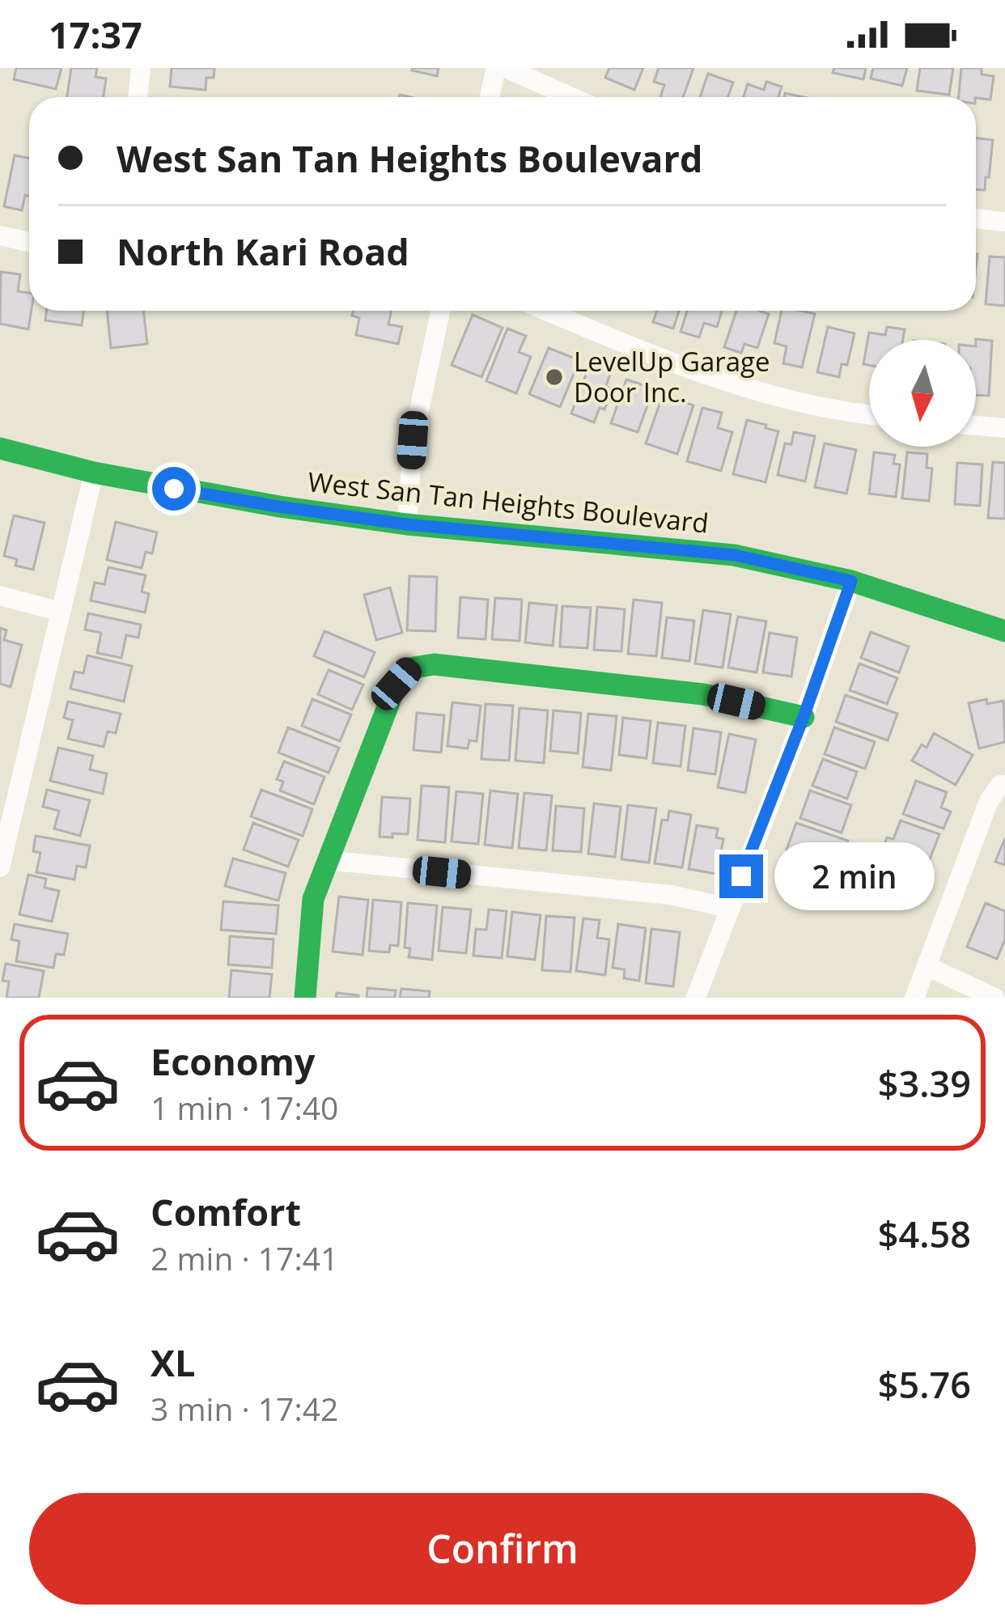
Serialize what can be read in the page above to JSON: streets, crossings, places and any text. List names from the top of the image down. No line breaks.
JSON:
{"streets":{"street":["West San Tan Heights Boulevard"]},"places":["LevelUp Garage Door Inc."],"north":"bottom","page":{"status":"17:37","banner":["West San Tan Heights Boulevard","North Kari Road"],"bubble":"2 min","list":[{"name":"Economy","note":"1 min · 17:40","value":"$3.39"},{"name":"Comfort","note":"2 min · 17:41","value":"$4.58"},{"name":"XL","note":"3 min · 17:42","value":"$5.76"}],"buttons":"Confirm"}}
